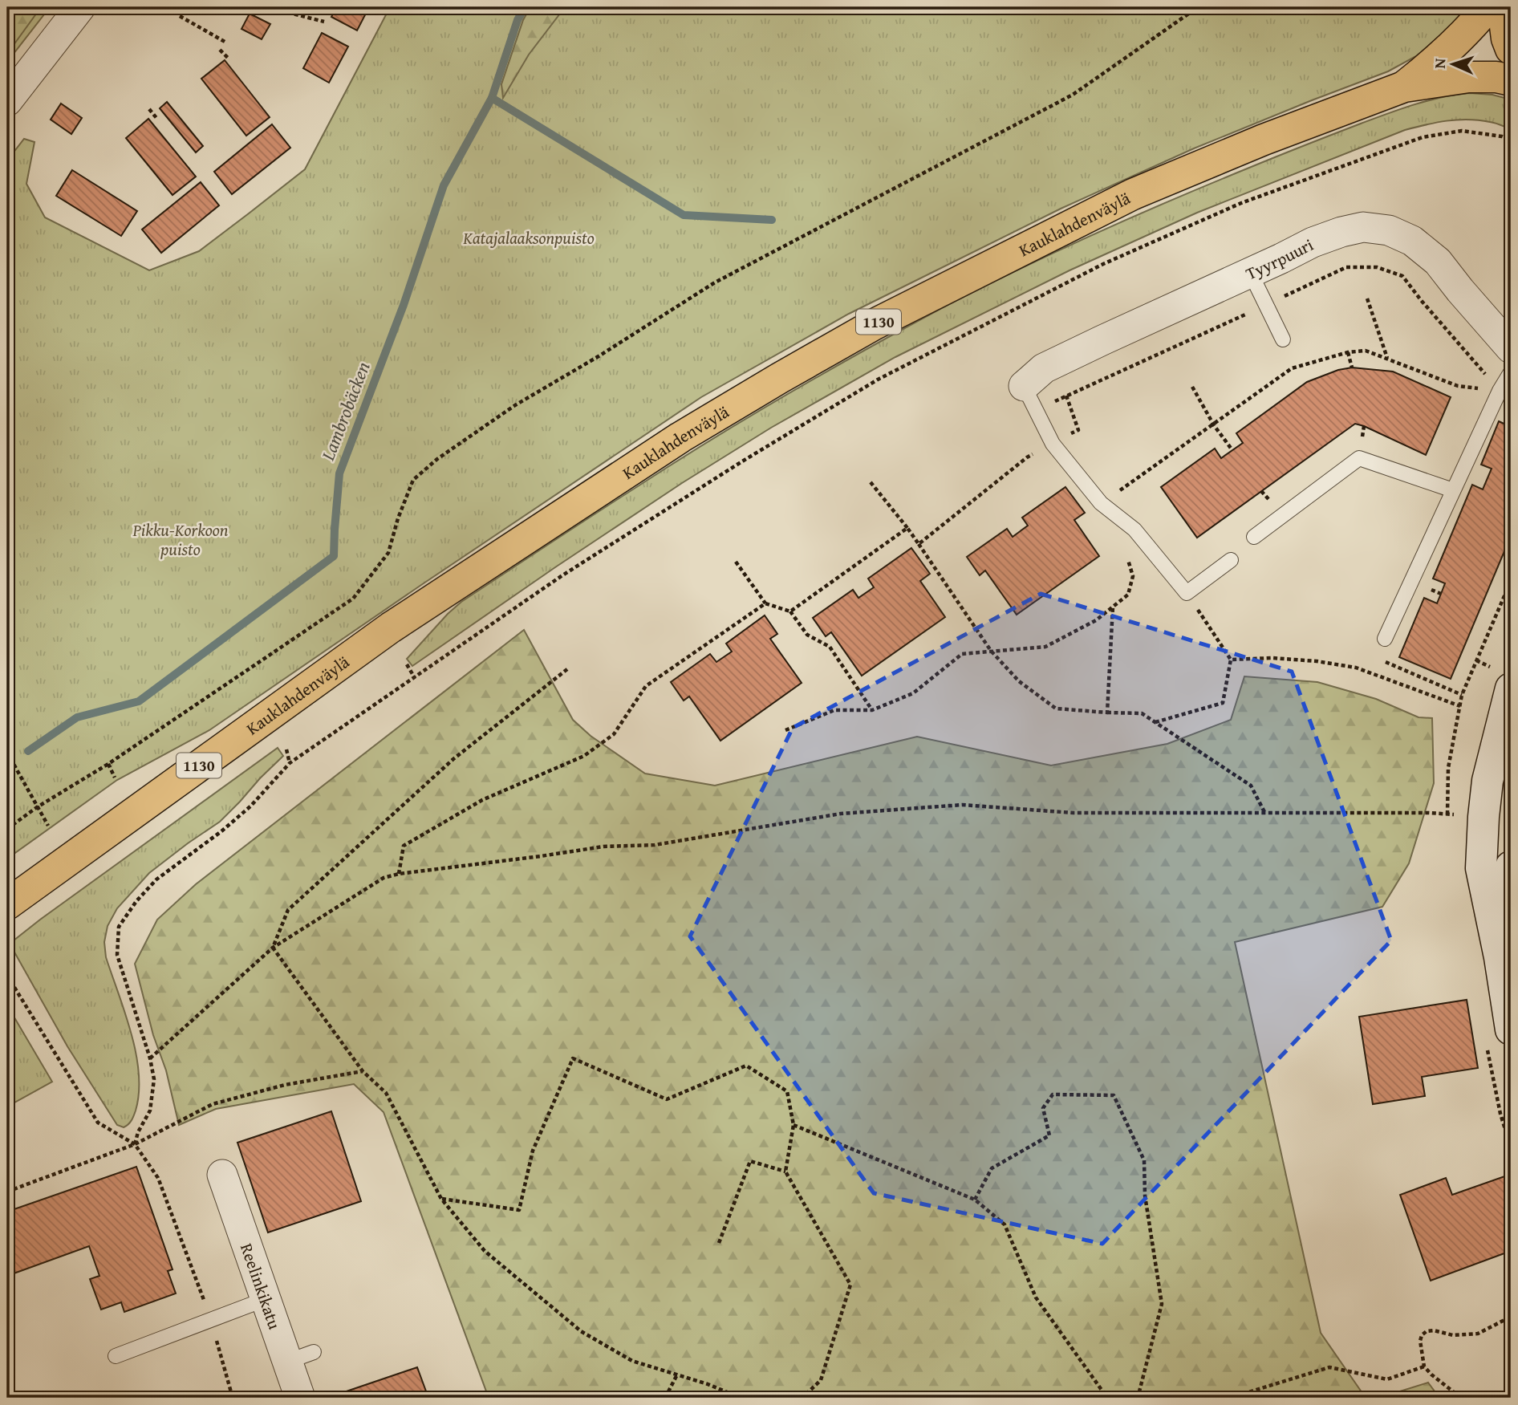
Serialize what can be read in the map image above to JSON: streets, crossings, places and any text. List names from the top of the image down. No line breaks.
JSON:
{"streets":{"main road":["Kauklahdenväylä","1130"],"street":["Tyyrpuuri","Reelinkikatu"]},"water":["Lambrobäcken"],"parks":["Katajalaaksonpuisto","Pikku-Korkoon puisto"],"north":"left"}
